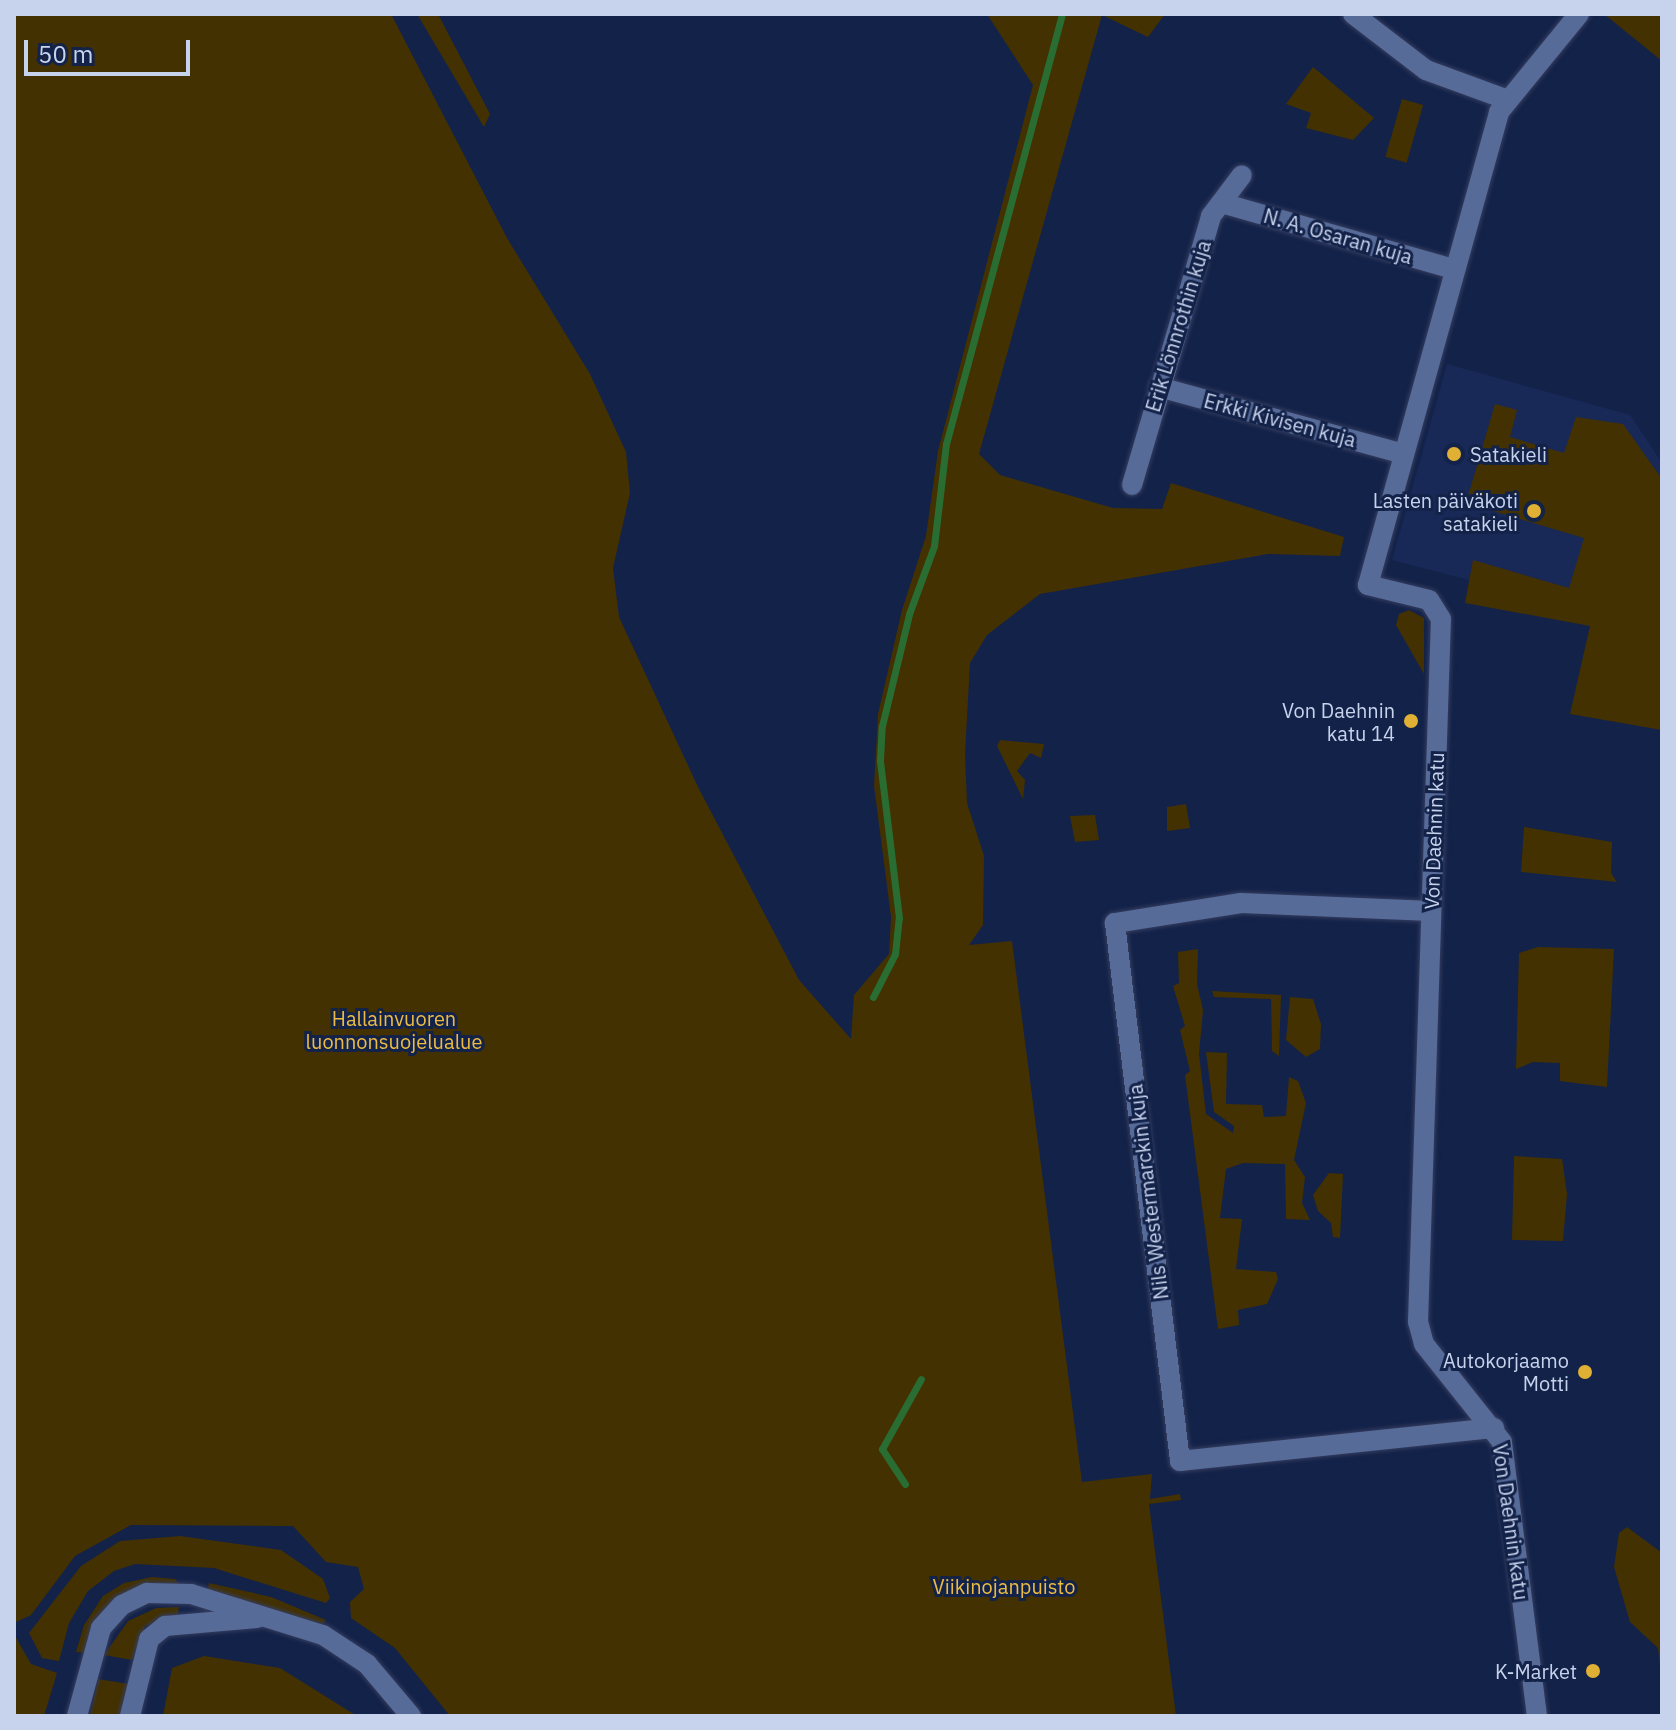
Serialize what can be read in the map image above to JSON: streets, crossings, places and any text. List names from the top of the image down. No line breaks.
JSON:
{"streets":{"street":["N. A. Osaran kuja","Erik Lönnrothin kuja","Erkki Kivisen kuja","Von Daehnin katu","Nils Westermarckin kuja"]},"crossings":[["N. A. Osaran kuja","Erik Lönnrothin kuja"],["N. A. Osaran kuja","Von Daehnin katu"],["Erik Lönnrothin kuja","Erkki Kivisen kuja"],["Erkki Kivisen kuja","Von Daehnin katu"],["Von Daehnin katu","Nils Westermarckin kuja"]],"parks":["Hallainvuoren luonnonsuojelualue","Viikinojanpuisto"],"places":["Satakieli","Lasten päiväkoti satakieli","Von Daehnin katu 14","Autokorjaamo Motti","K-Market"],"scale_bar":"50 m"}
